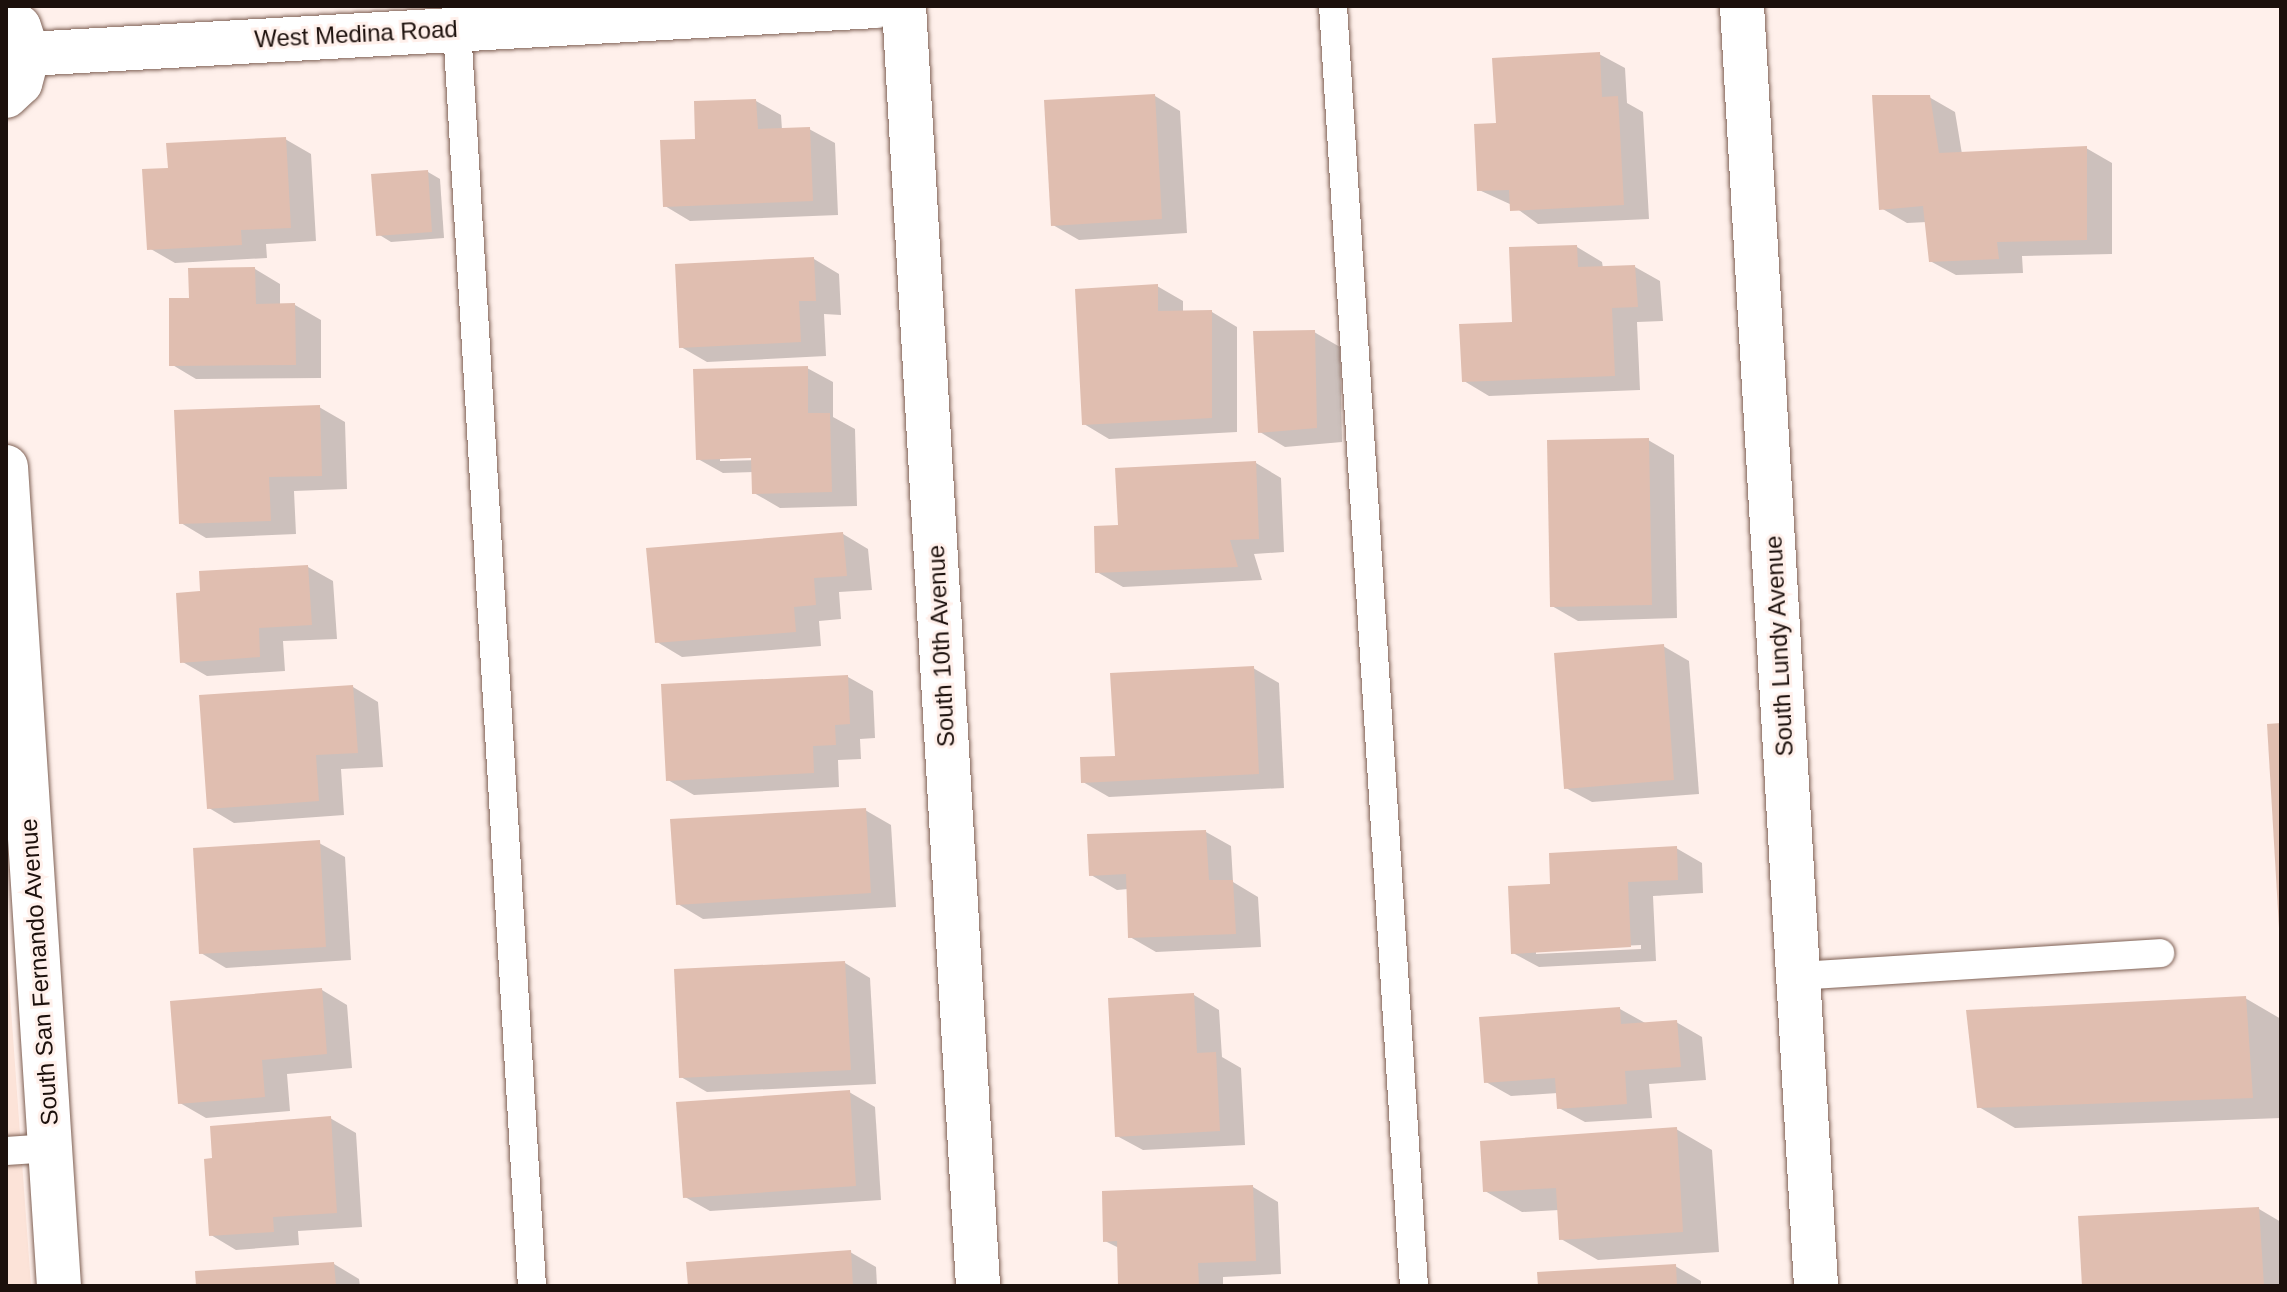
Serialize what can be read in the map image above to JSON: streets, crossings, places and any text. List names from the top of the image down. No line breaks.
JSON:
{"streets":{"street":["West Medina Road","South 10th Avenue","South Lundy Avenue","South San Fernando Avenue"]}}
